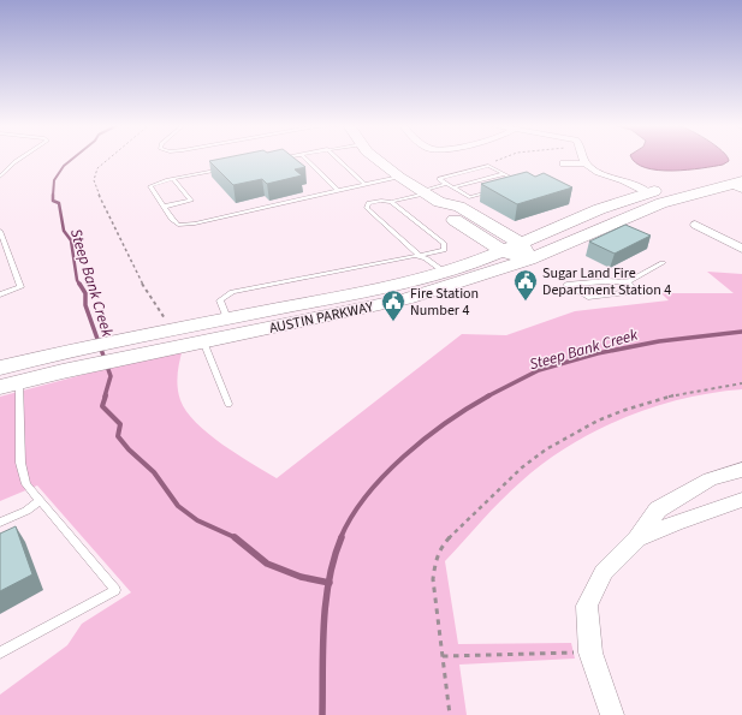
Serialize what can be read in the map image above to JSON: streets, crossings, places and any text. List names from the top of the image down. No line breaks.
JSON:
{"streets":{"main road":["AUSTIN PARKWAY"]},"water":["Steep Bank Creek"],"places":{"public building":["Sugar Land Fire Department Station 4","Fire Station Number 4"]}}
